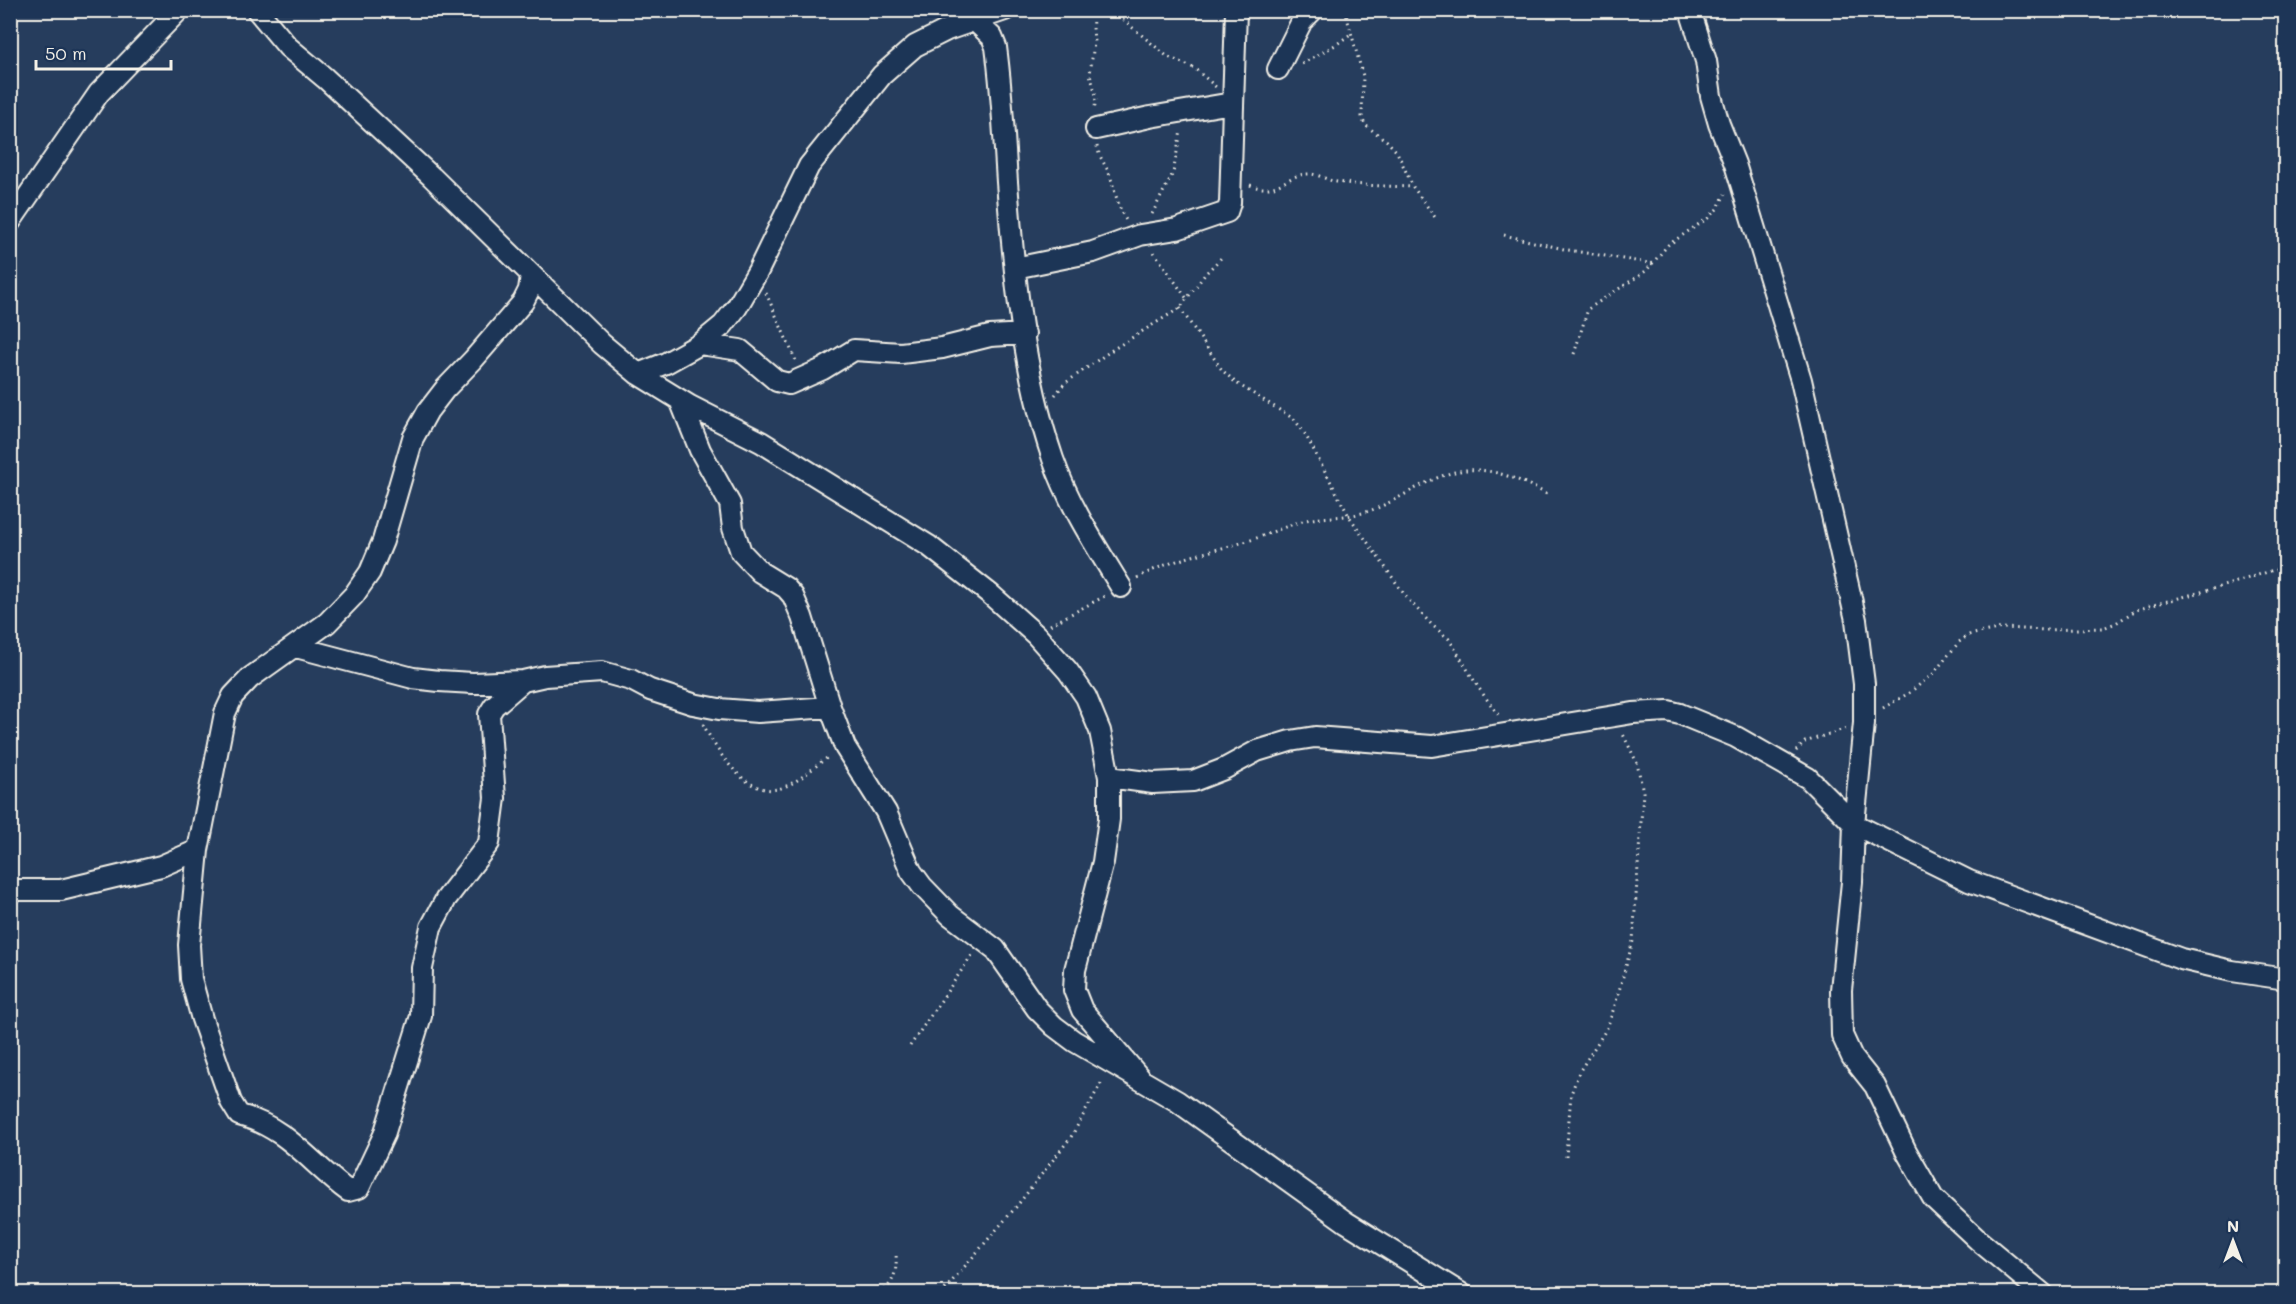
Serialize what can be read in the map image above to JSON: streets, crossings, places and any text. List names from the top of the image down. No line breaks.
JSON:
{"scale_bar":"50 m","north":"top"}
